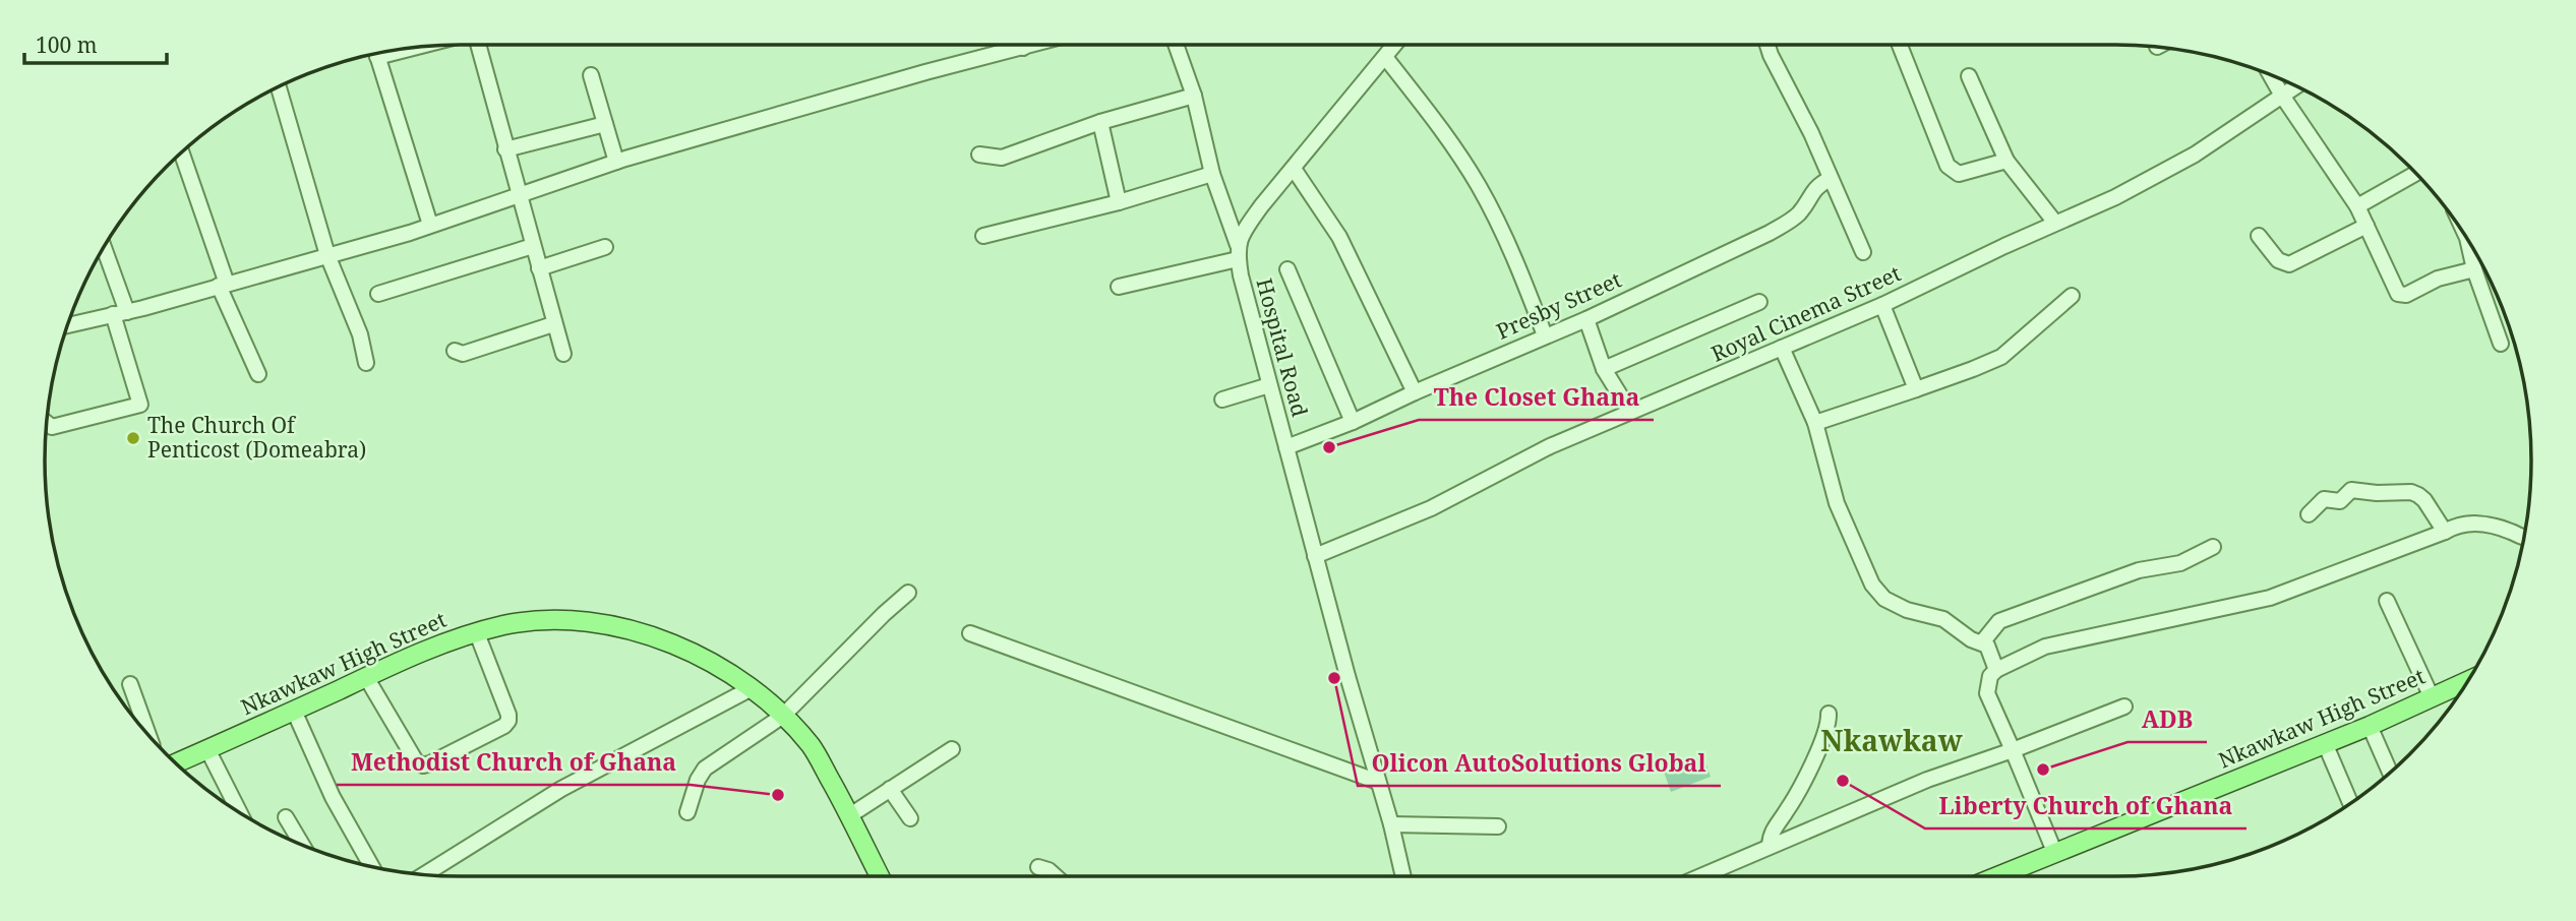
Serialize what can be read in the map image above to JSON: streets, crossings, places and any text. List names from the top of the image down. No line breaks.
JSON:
{"streets":{"main road":["Nkawkaw High Street"],"street":["Presby Street","Royal Cinema Street","Hospital Road"]},"crossings":[["Presby Street","Hospital Road"],["Royal Cinema Street","Hospital Road"]],"districts":["Nkawkaw"],"places":["The Church Of Penticost (Domeabra)","The Closet Ghana","Olicon AutoSolutions Global","ADB","Liberty Church of Ghana","Methodist Church of Ghana"],"scale_bar":"100 m"}
